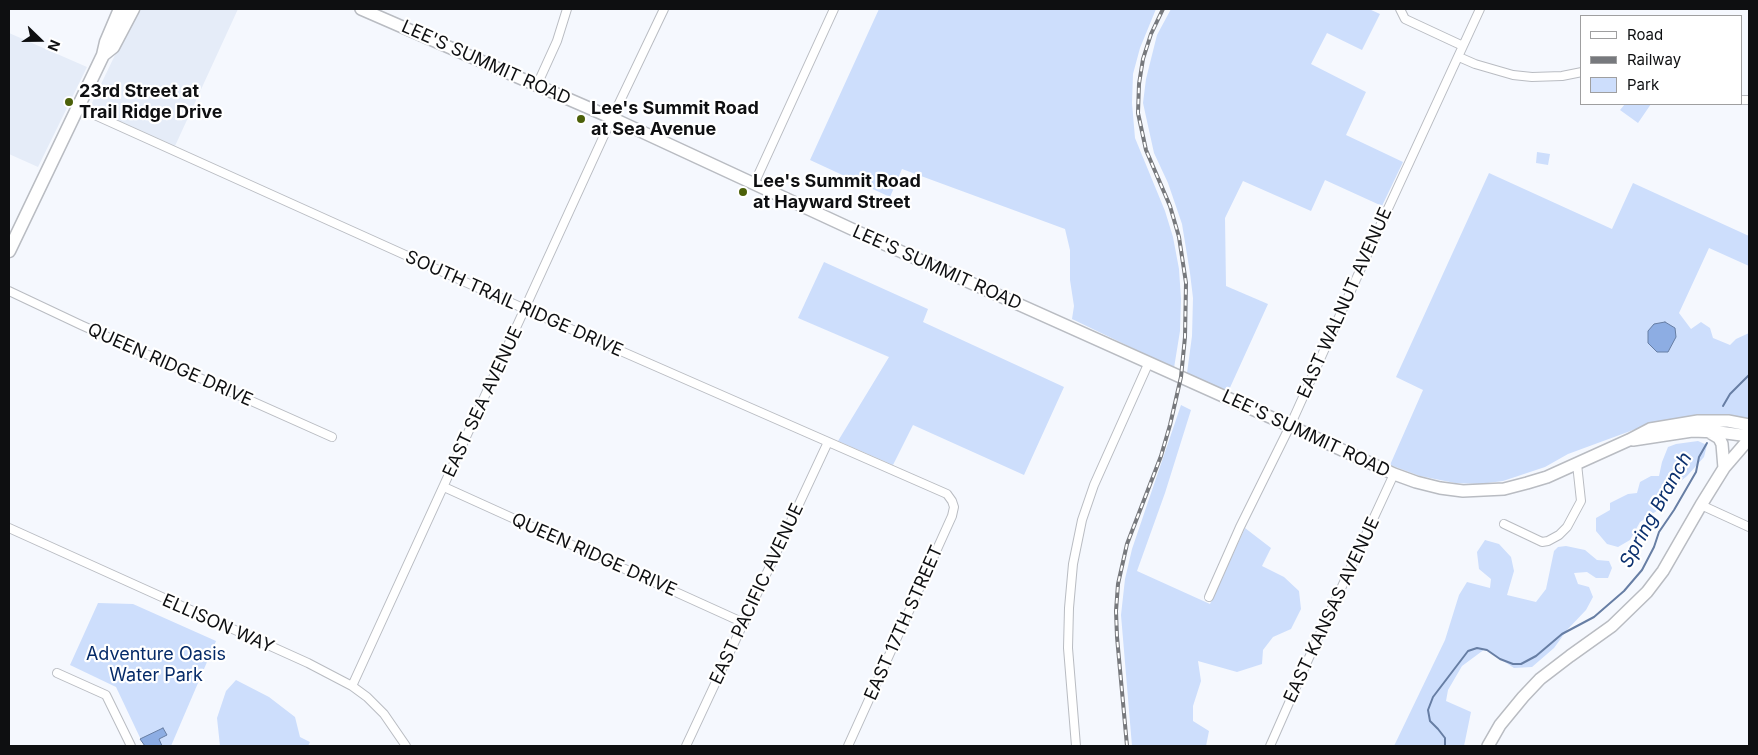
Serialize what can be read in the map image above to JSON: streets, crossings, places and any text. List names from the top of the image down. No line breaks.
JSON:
{"streets":{"main road":["LEE'S SUMMIT ROAD"],"street":["EAST WALNUT AVENUE","SOUTH TRAIL RIDGE DRIVE","QUEEN RIDGE DRIVE","EAST SEA AVENUE","EAST PACIFIC AVENUE","EAST KANSAS AVENUE","EAST 17TH STREET","ELLISON WAY"]},"crossings":[["LEE'S SUMMIT ROAD","EAST WALNUT AVENUE"],["LEE'S SUMMIT ROAD","EAST SEA AVENUE"],["LEE'S SUMMIT ROAD","EAST KANSAS AVENUE"],["SOUTH TRAIL RIDGE DRIVE","EAST SEA AVENUE"],["SOUTH TRAIL RIDGE DRIVE","EAST PACIFIC AVENUE"],["SOUTH TRAIL RIDGE DRIVE","EAST 17TH STREET"],["QUEEN RIDGE DRIVE","EAST SEA AVENUE"],["QUEEN RIDGE DRIVE","EAST PACIFIC AVENUE"],["EAST SEA AVENUE","ELLISON WAY"]],"water":["Spring Branch"],"parks":["Adventure Oasis Water Park"],"places":["23rd Street at Trail Ridge Drive","Lee's Summit Road at Sea Avenue","Lee's Summit Road at Hayward Street"],"legend":["Road","Railway","Park"],"north":"right"}
